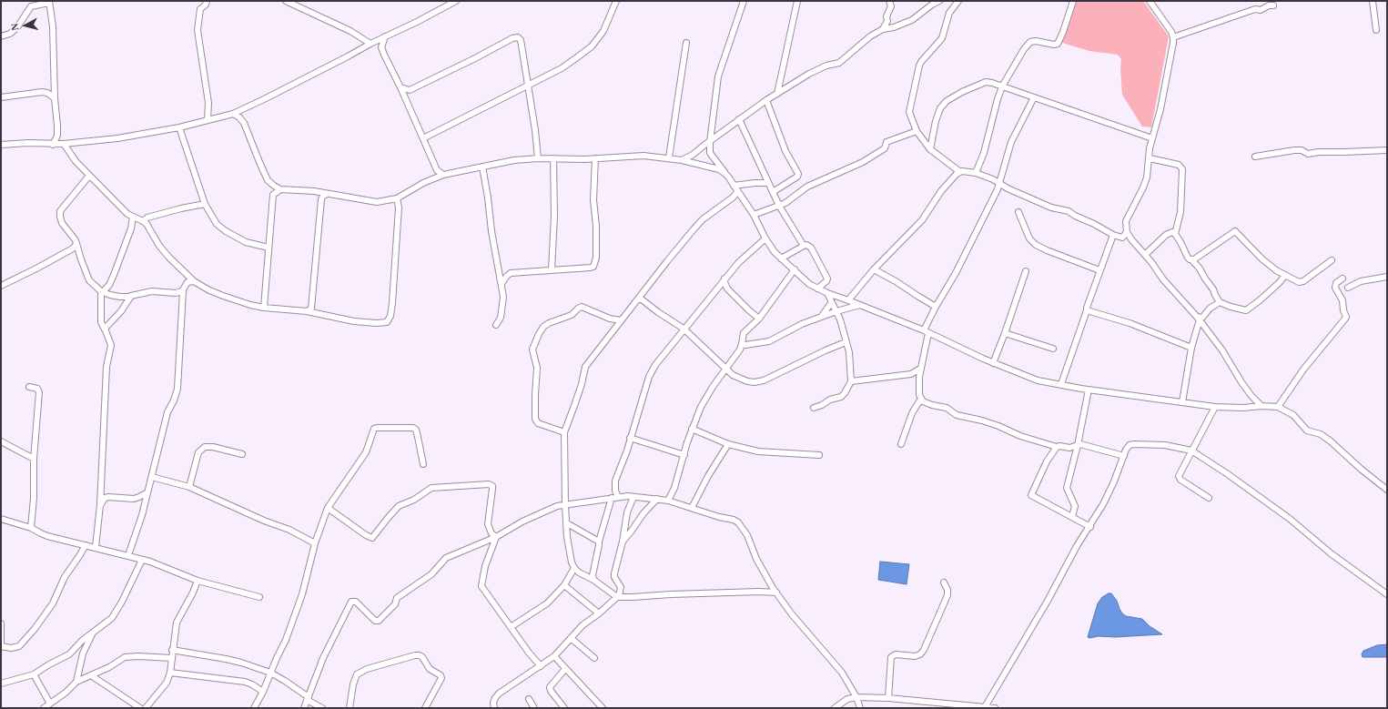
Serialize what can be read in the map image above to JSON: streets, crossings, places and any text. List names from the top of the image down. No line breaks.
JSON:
{"north":"left"}
